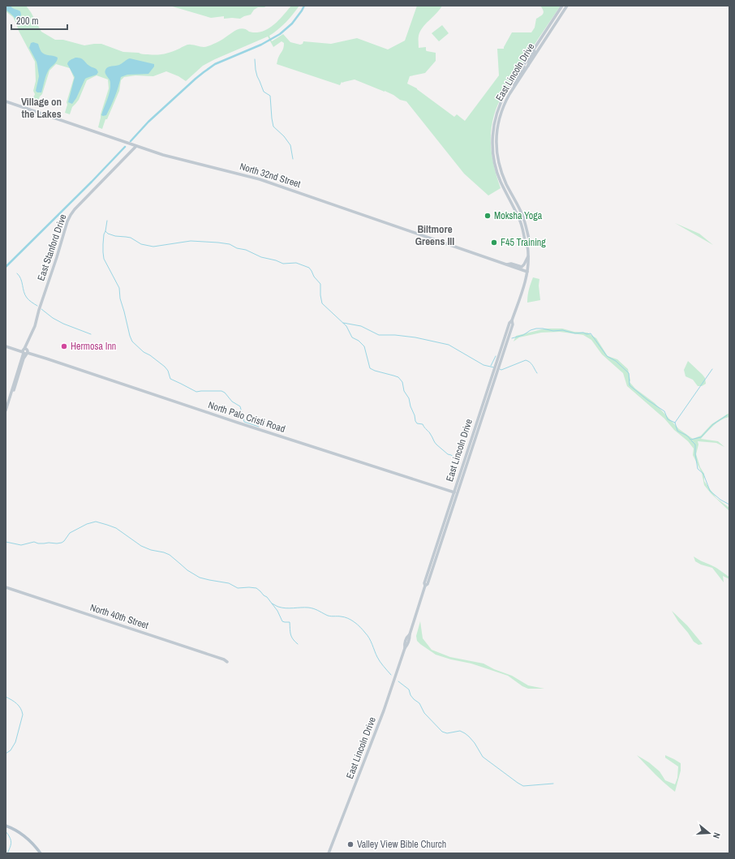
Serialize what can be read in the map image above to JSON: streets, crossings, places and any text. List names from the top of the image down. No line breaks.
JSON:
{"streets":{"main road":["East Lincoln Drive","North 32nd Street","East Stanford Drive","North Palo Cristi Road","North 40th Street"]},"crossings":[["East Lincoln Drive","North 32nd Street"],["East Lincoln Drive","North Palo Cristi Road"],["North 32nd Street","East Stanford Drive"],["East Stanford Drive","North Palo Cristi Road"]],"districts":["Village on the Lakes","Biltmore Greens III"],"places":["Moksha Yoga","F45 Training","Hermosa Inn","Valley View Bible Church"],"scale_bar":"200 m","north":"right"}
